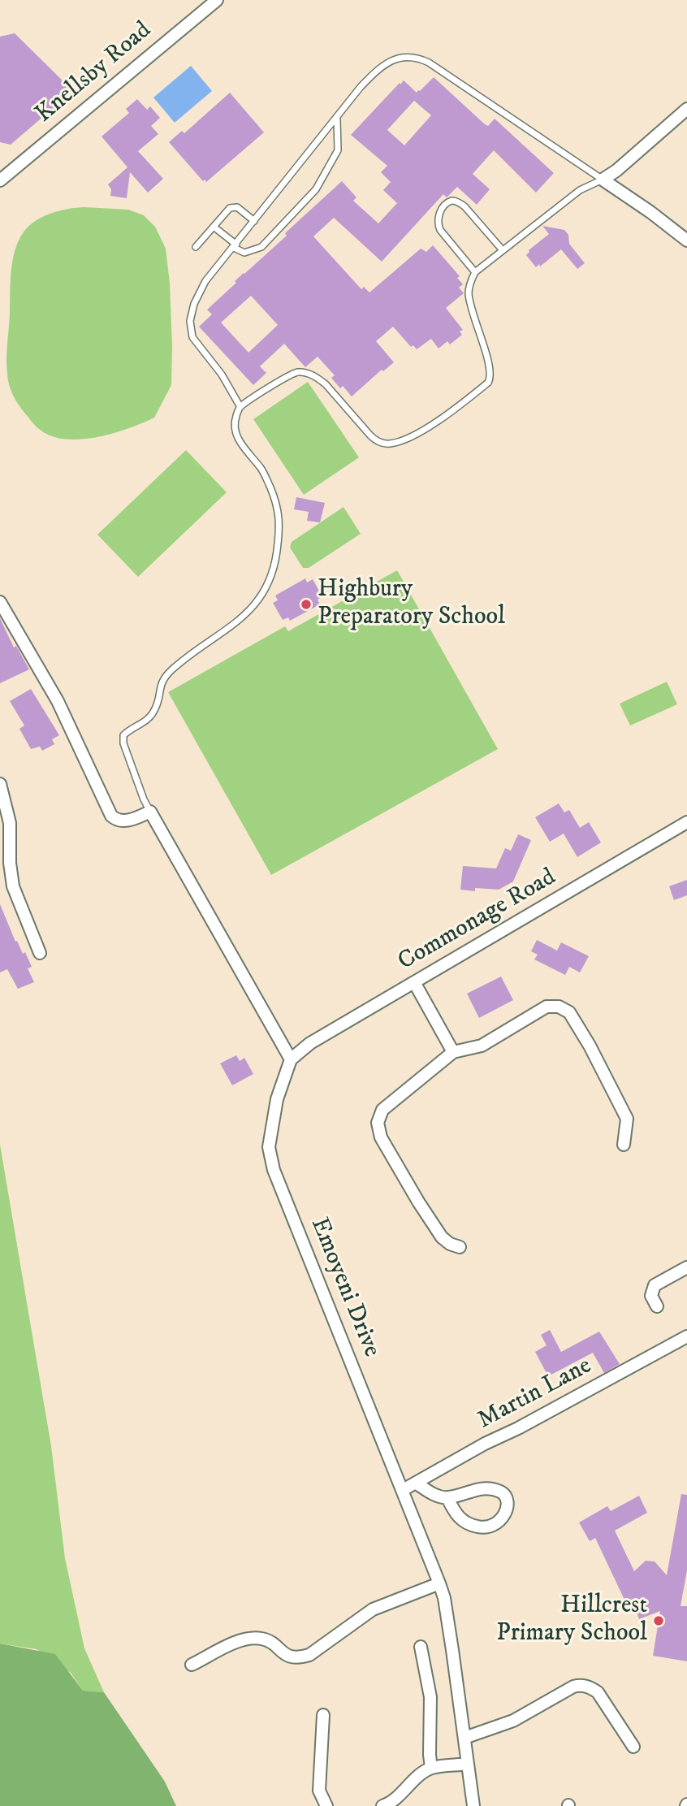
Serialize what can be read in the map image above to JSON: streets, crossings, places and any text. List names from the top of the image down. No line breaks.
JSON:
{"streets":{"street":["Knellsby Road","Commonage Road","Emoyeni Drive","Martin Lane"]},"crossings":[["Commonage Road","Emoyeni Drive"],["Emoyeni Drive","Martin Lane"]],"places":["Highbury Preparatory School","Hillcrest Primary School"]}
